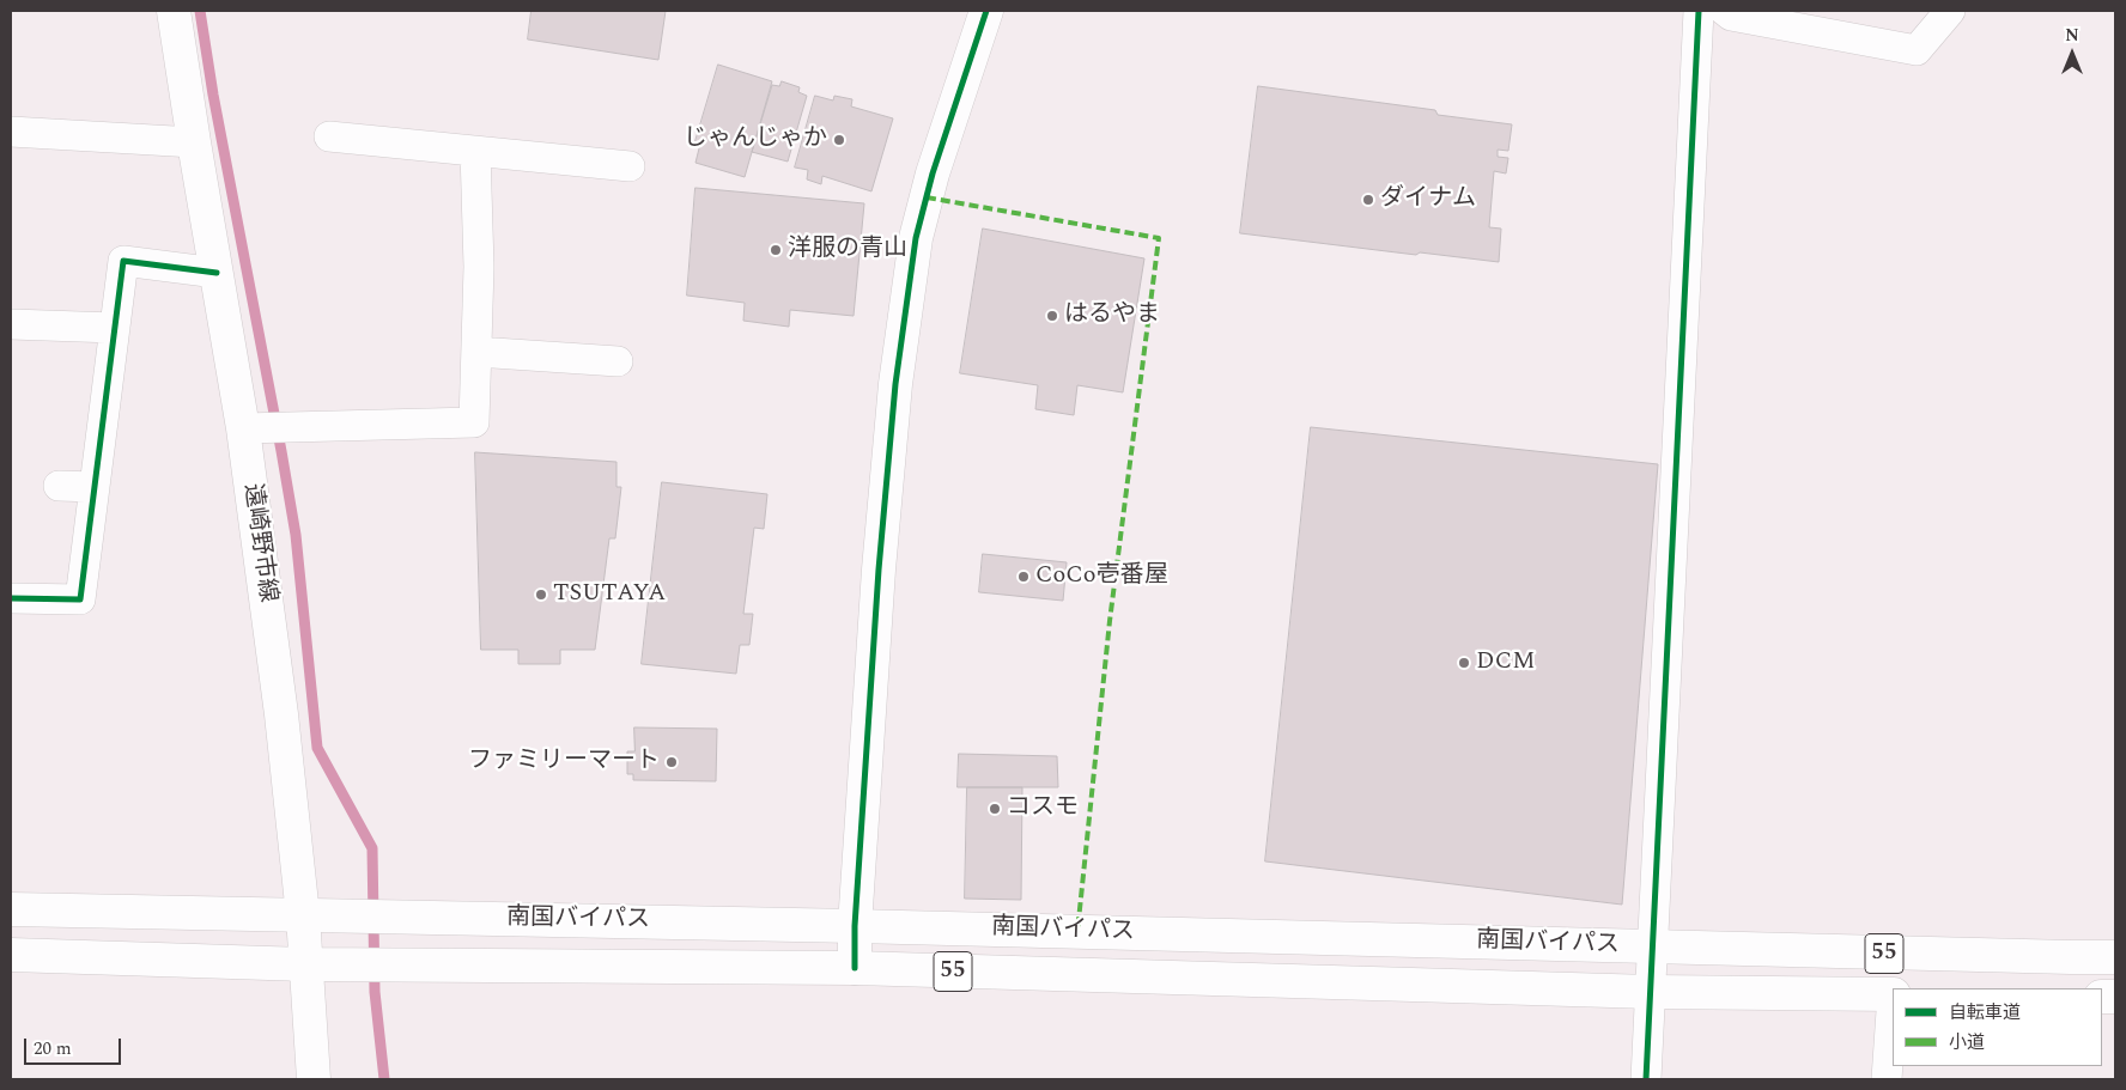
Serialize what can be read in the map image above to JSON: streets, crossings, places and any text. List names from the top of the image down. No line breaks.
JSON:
{"streets":{"main road":["遠崎野市線","南国バイパス","55"]},"crossings":[["遠崎野市線","南国バイパス"]],"places":["じゃんじゃか","ダイナム","洋服の青山","はるやま","CoCo壱番屋","TSUTAYA","DCM","ファミリーマート","コスモ"],"legend":["自転車道","小道"],"scale_bar":"20 m","north":"top"}
